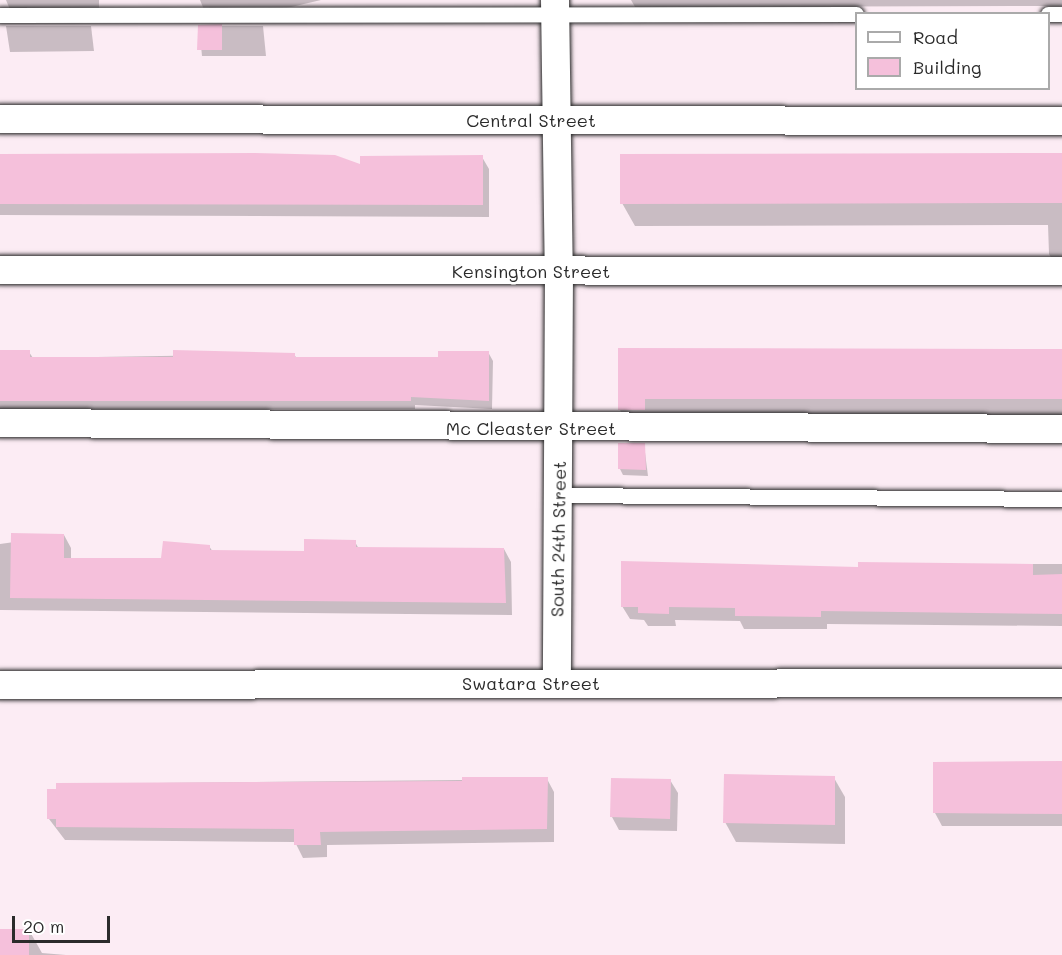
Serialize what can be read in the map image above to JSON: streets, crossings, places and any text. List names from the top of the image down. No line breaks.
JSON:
{"streets":{"street":["Central Street","Kensington Street","Mc Cleaster Street","South 24th Street","Swatara Street"]},"crossings":[["Central Street","South 24th Street"],["Kensington Street","South 24th Street"],["Mc Cleaster Street","South 24th Street"],["South 24th Street","Swatara Street"]],"legend":["Road","Building"],"scale_bar":"20 m"}
